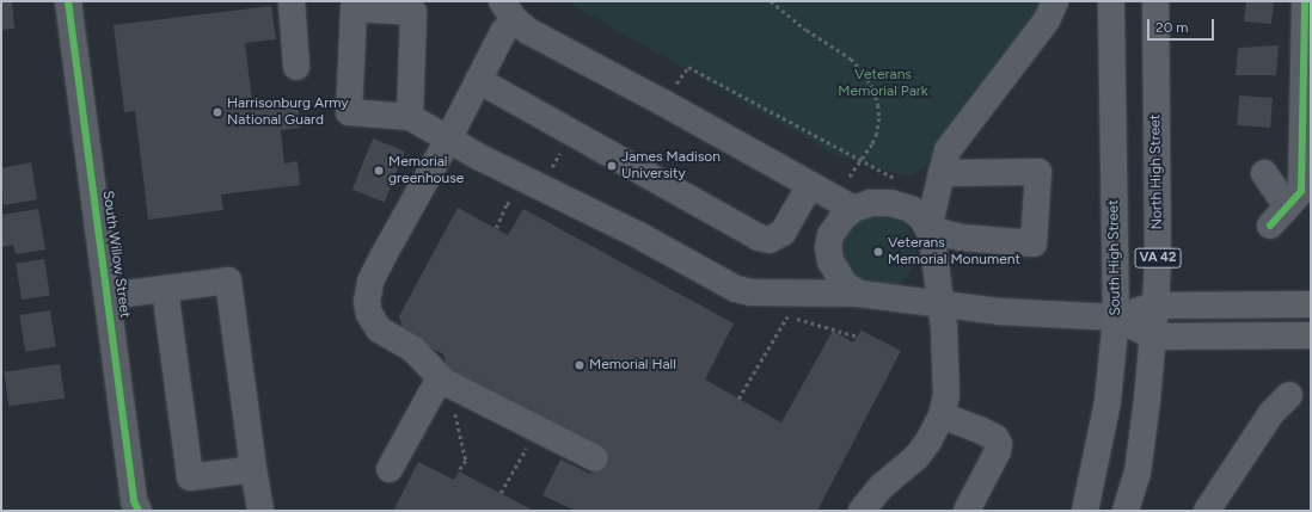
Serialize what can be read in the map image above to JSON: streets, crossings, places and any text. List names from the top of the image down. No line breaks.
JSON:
{"streets":{"main road":["North High Street","South High Street","VA 42"],"street":["South Willow Street"]},"parks":["Veterans Memorial Park"],"places":["Harrisonburg Army National Guard","James Madison University","Memorial greenhouse","Veterans Memorial Monument","Memorial Hall"],"scale_bar":"20 m"}
